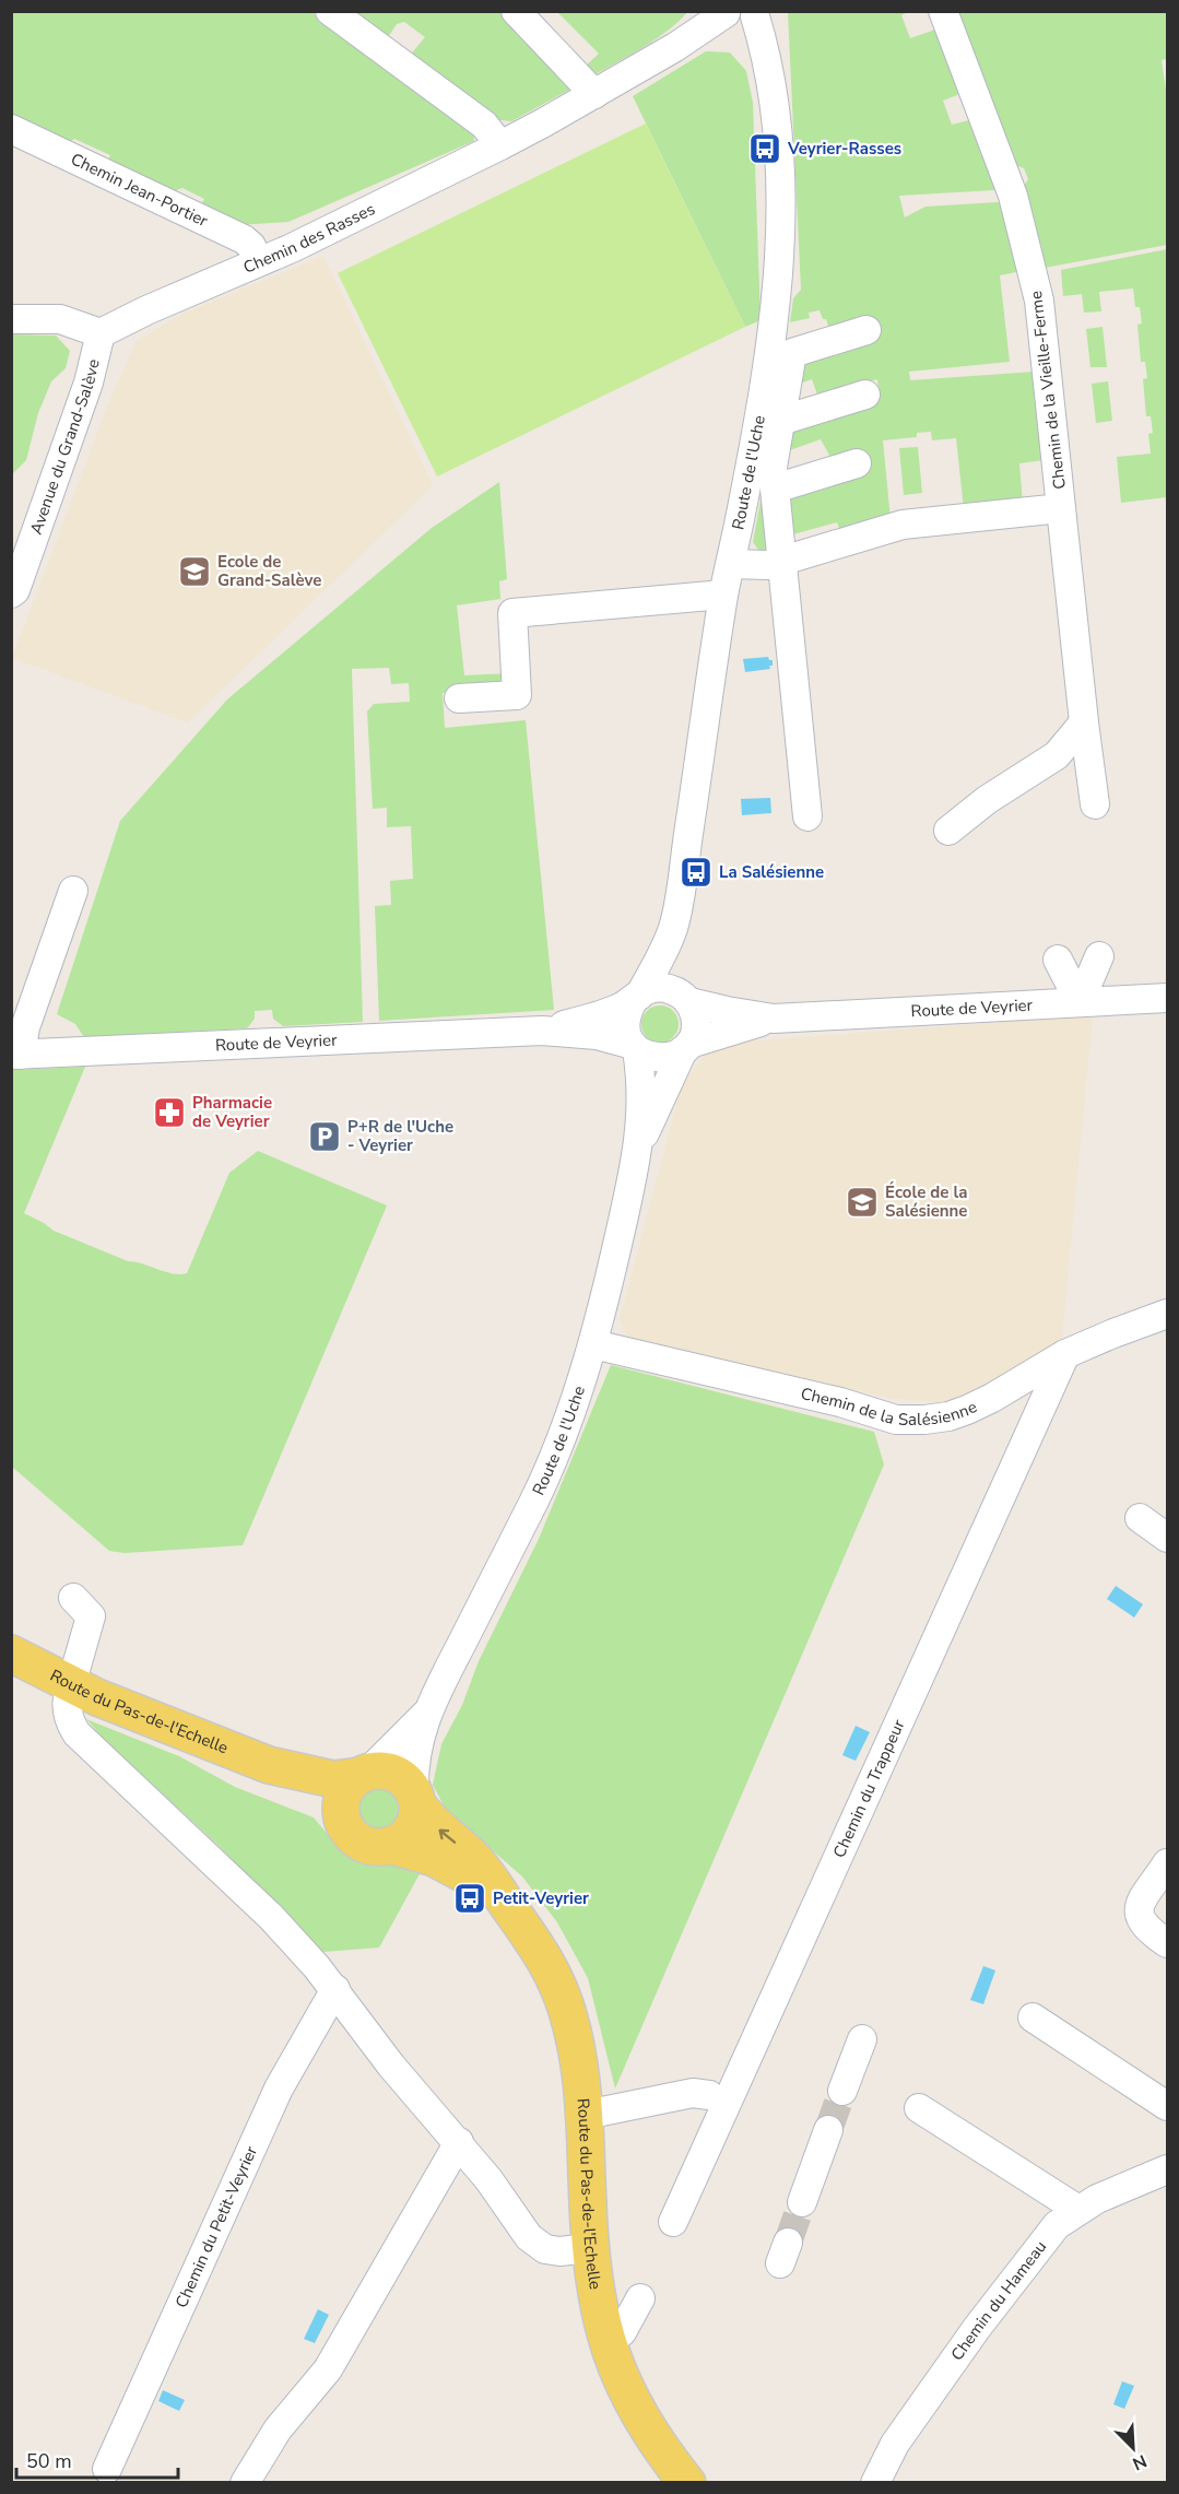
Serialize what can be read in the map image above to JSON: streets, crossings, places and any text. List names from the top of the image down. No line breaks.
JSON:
{"streets":{"main road":["Route du Pas-de-l'Echelle"],"street":["Chemin Jean-Portier","Chemin des Rasses","Chemin de la Vieille-Ferme","Avenue du Grand-Salève","Route de l'Uche","Route de Veyrier","Chemin de la Salésienne","Chemin du Trappeur","Chemin du Petit-Veyrier","Chemin du Hameau"]},"crossings":[["Chemin Jean-Portier","Chemin des Rasses"],["Chemin des Rasses","Avenue du Grand-Salève"],["Chemin de la Vieille-Ferme","Route de l'Uche"],["Route de l'Uche","Route de Veyrier"],["Route de l'Uche","Chemin de la Salésienne"],["Route de l'Uche","Route du Pas-de-l'Echelle"],["Chemin de la Salésienne","Chemin du Trappeur"]],"places":{"bus stop":["Veyrier-Rasses","La Salésienne","Petit-Veyrier"],"school or university":["Ecole de Grand-Salève","École de la Salésienne"],"pharmacy":["Pharmacie de Veyrier"],"parking":["P+R de l'Uche - Veyrier"]},"scale_bar":"50 m","north":"bottom right"}
